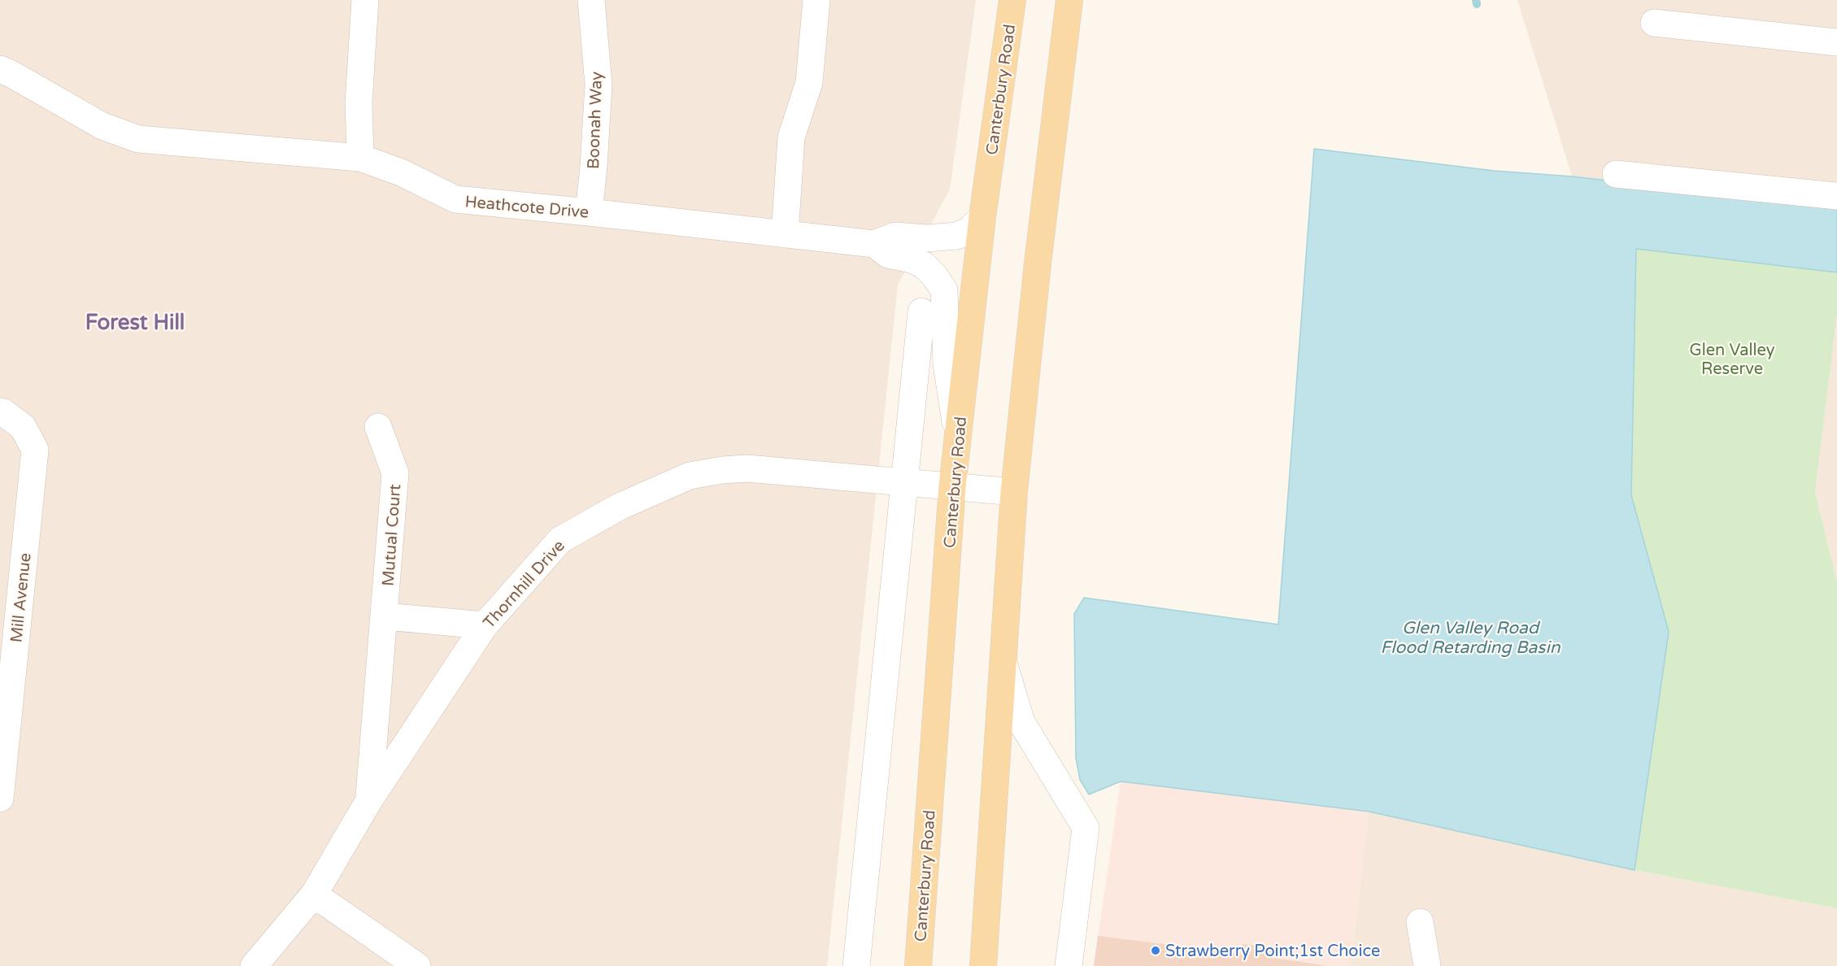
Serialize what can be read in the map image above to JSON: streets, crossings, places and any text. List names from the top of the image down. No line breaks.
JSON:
{"streets":{"main road":["Canterbury Road"],"street":["Boonah Way","Heathcote Drive","Mutual Court","Thornhill Drive","Mill Avenue"]},"crossings":[["Canterbury Road","Heathcote Drive"],["Canterbury Road","Thornhill Drive"],["Boonah Way","Heathcote Drive"],["Mutual Court","Thornhill Drive"]],"districts":["Forest Hill"],"water":["Glen Valley Road Flood Retarding Basin"],"parks":["Glen Valley Reserve"],"places":["Strawberry Point;1st Choice"]}
